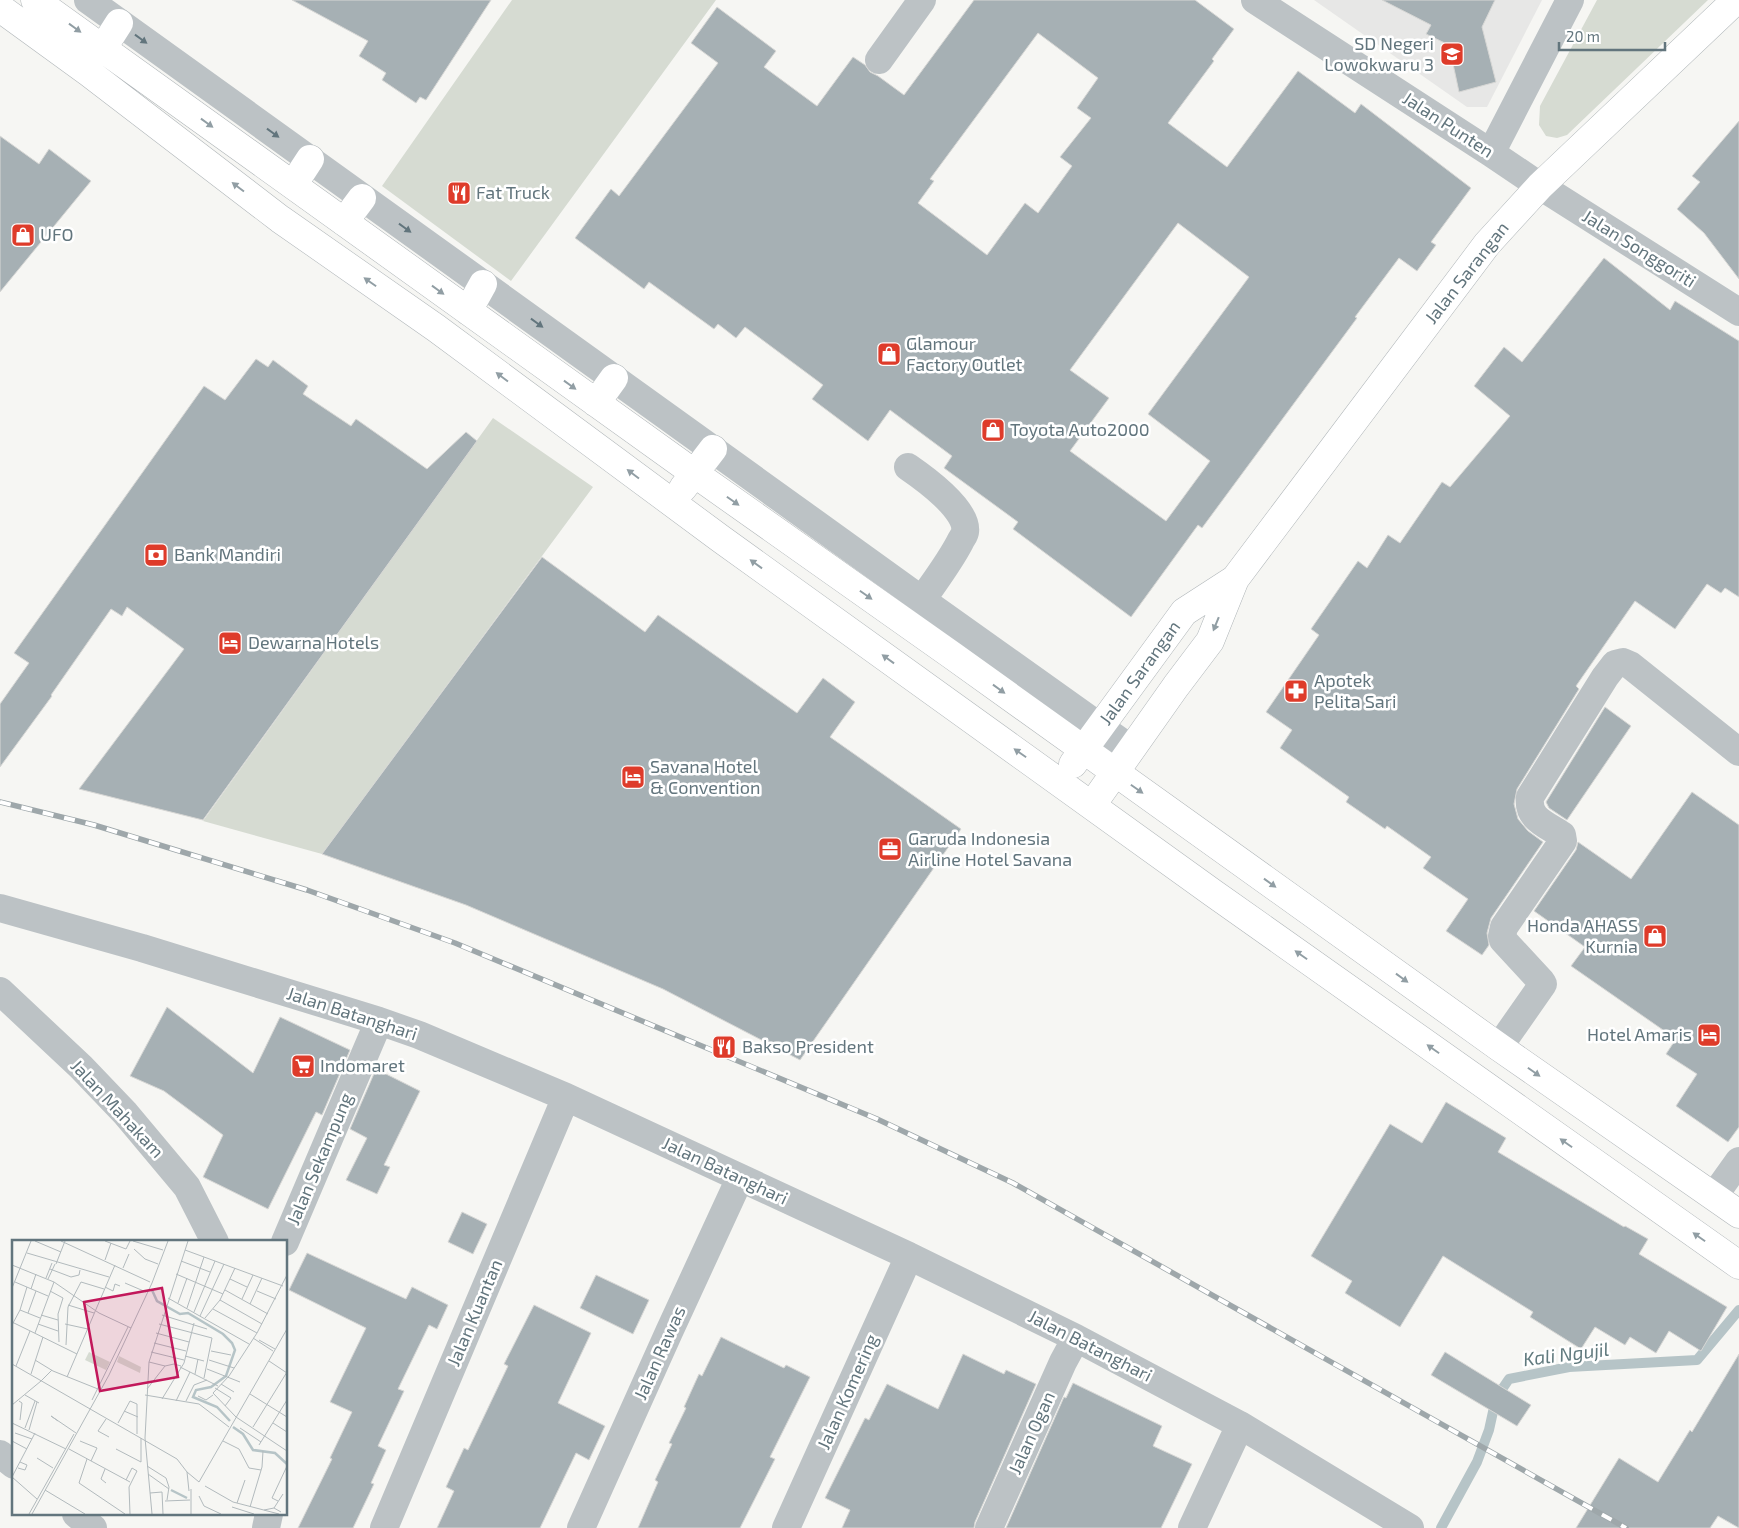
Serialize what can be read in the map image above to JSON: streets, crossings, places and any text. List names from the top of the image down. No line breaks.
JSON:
{"streets":{"main road":["Jalan Sarangan"],"street":["Jalan Punten","Jalan Songgoriti","Jalan Batanghari","Jalan Mahakam","Jalan Sekampung","Jalan Kuantan","Jalan Rawas","Jalan Komering","Jalan Ogan"]},"crossings":[["Jalan Punten","Jalan Songgoriti"],["Jalan Punten","Jalan Sarangan"],["Jalan Songgoriti","Jalan Sarangan"],["Jalan Batanghari","Jalan Sekampung"],["Jalan Batanghari","Jalan Kuantan"],["Jalan Batanghari","Jalan Rawas"],["Jalan Batanghari","Jalan Komering"],["Jalan Batanghari","Jalan Ogan"]],"water":["Kali Ngujil"],"places":{"school or university":["SD Negeri Lowokwaru 3"],"restaurant":["Fat Truck","Bakso President"],"shop":["UFO","Glamour Factory Outlet","Toyota Auto2000","Honda AHASS Kurnia"],"bank":["Bank Mandiri"],"hotel":["Dewarna Hotels","Savana Hotel & Convention","Hotel Amaris"],"pharmacy":["Apotek Pelita Sari"],"office":["Garuda Indonesia Airline Hotel Savana"],"supermarket":["Indomaret"]},"scale_bar":"20 m"}
